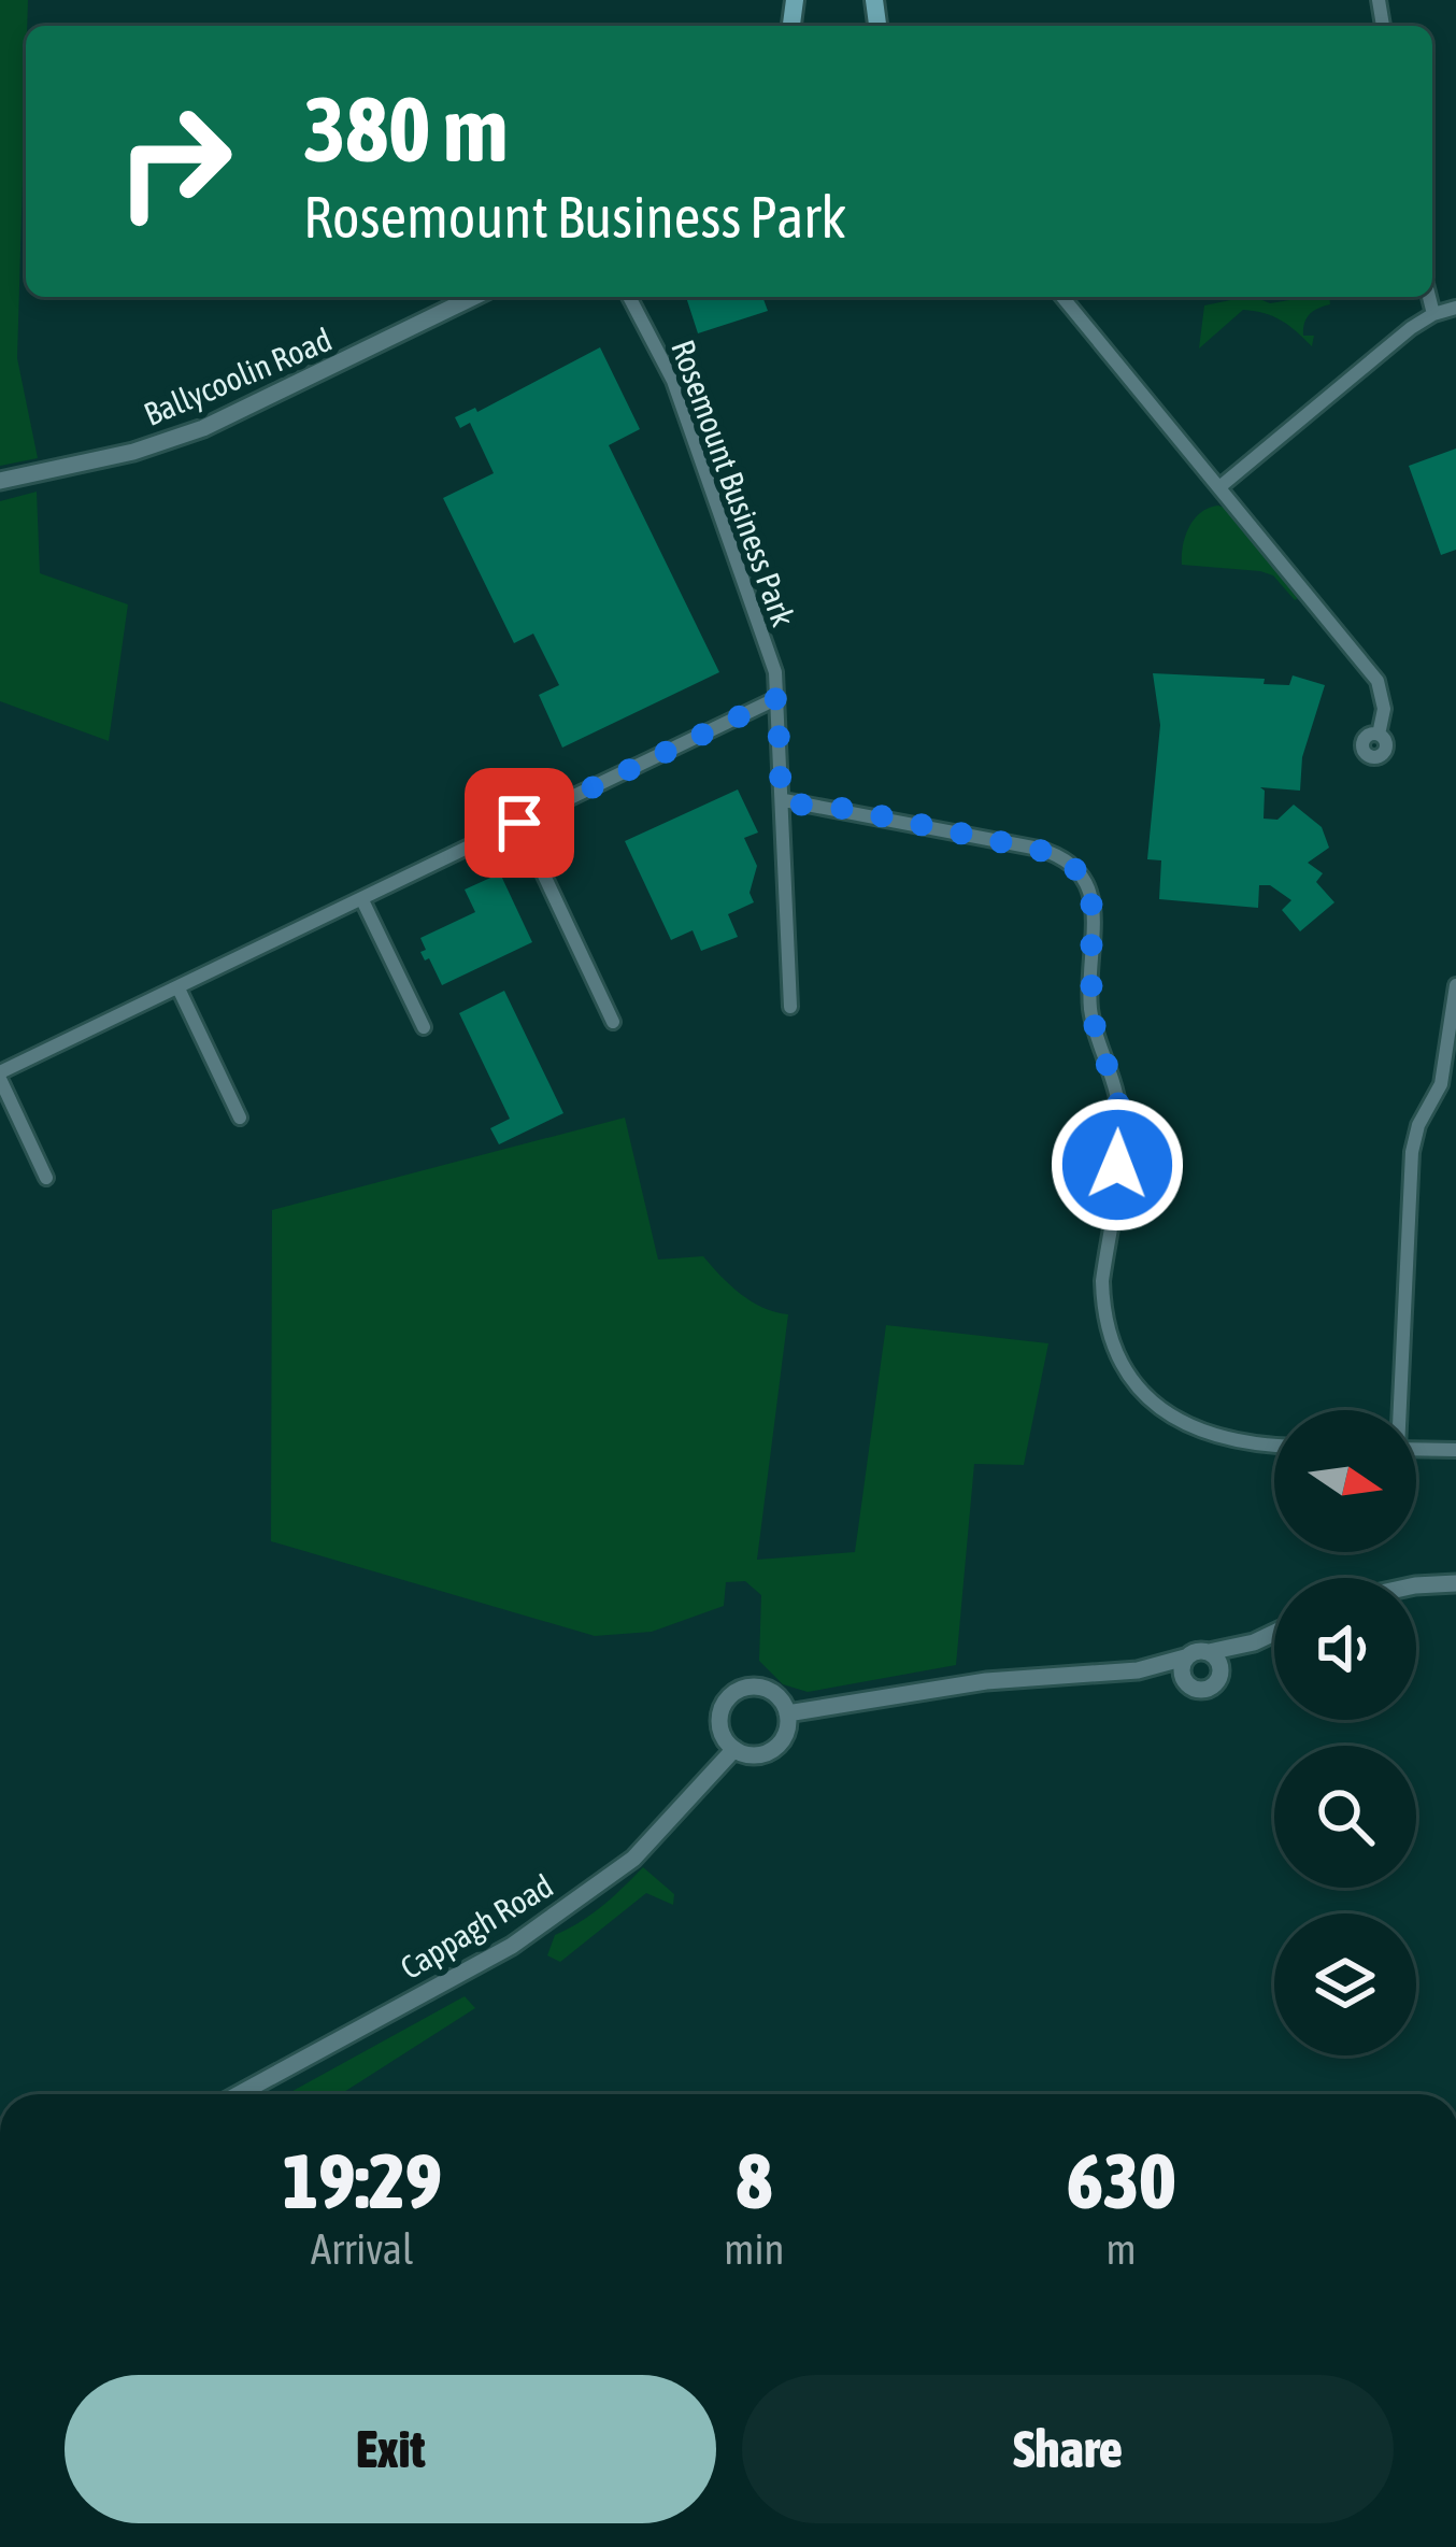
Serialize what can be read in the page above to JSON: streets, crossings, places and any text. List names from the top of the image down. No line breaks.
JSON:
{"streets":{"street":["Ballycoolin Road","Rosemount Business Park","Cappagh Road"]},"north":"right","page":{"turn":["380 m","Rosemount Business Park"],"eta":["19:29","Arrival","8","min","630","m"],"buttons":["Exit","Share"]}}
